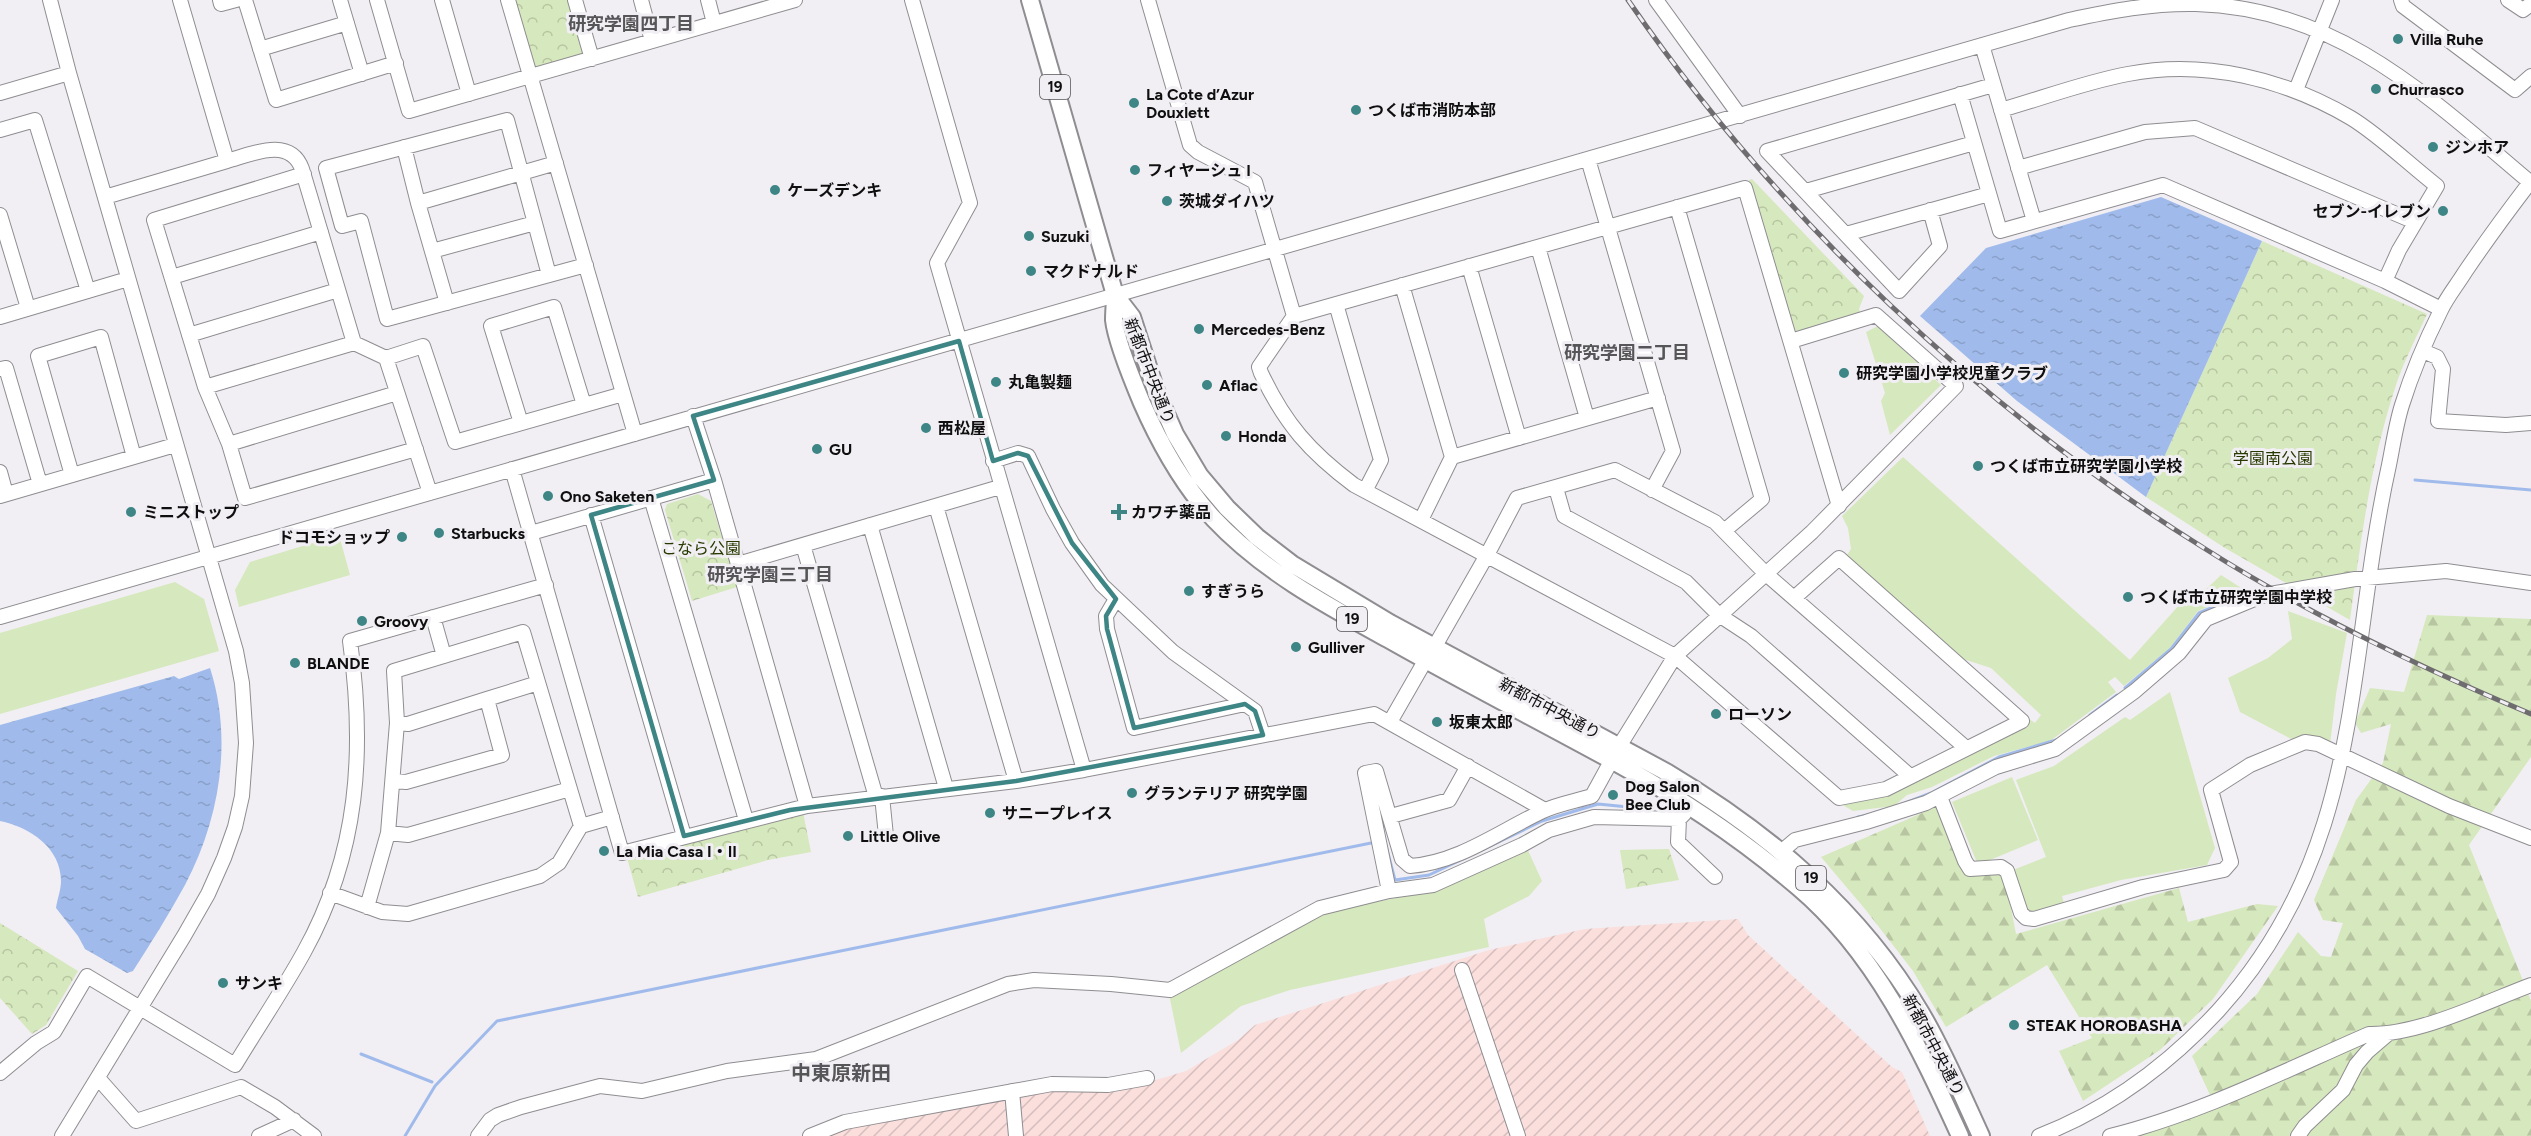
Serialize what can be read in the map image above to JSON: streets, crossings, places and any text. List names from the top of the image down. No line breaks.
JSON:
{"streets":{"main road":["19","新都市中央通り"]},"districts":["研究学園四丁目","研究学園二丁目","研究学園三丁目","中東原新田"],"parks":["学園南公園","こなら公園"],"places":{"other":["Villa Ruhe","Churrasco","La Cote d’Azur Douxlett","つくば市消防本部","ジンホア","フィヤーシュ I","ケーズデンキ","茨城ダイハツ","セブン-イレブン","Suzuki","マクドナルド","Mercedes-Benz","研究学園小学校児童クラブ","丸亀製麺","Aflac","西松屋","Honda","GU","つくば市立研究学園小学校","Ono Saketen","ミニストップ","Starbucks","ドコモショップ","すぎうら","つくば市立研究学園中学校","Groovy","Gulliver","BLANDE","ローソン","坂東太郎","グランテリア 研究学園","Dog Salon Bee Club","サニープレイス","Little Olive","La Mia Casa I・II","サンキ","STEAK HOROBASHA"],"health":["カワチ薬品"]}}
